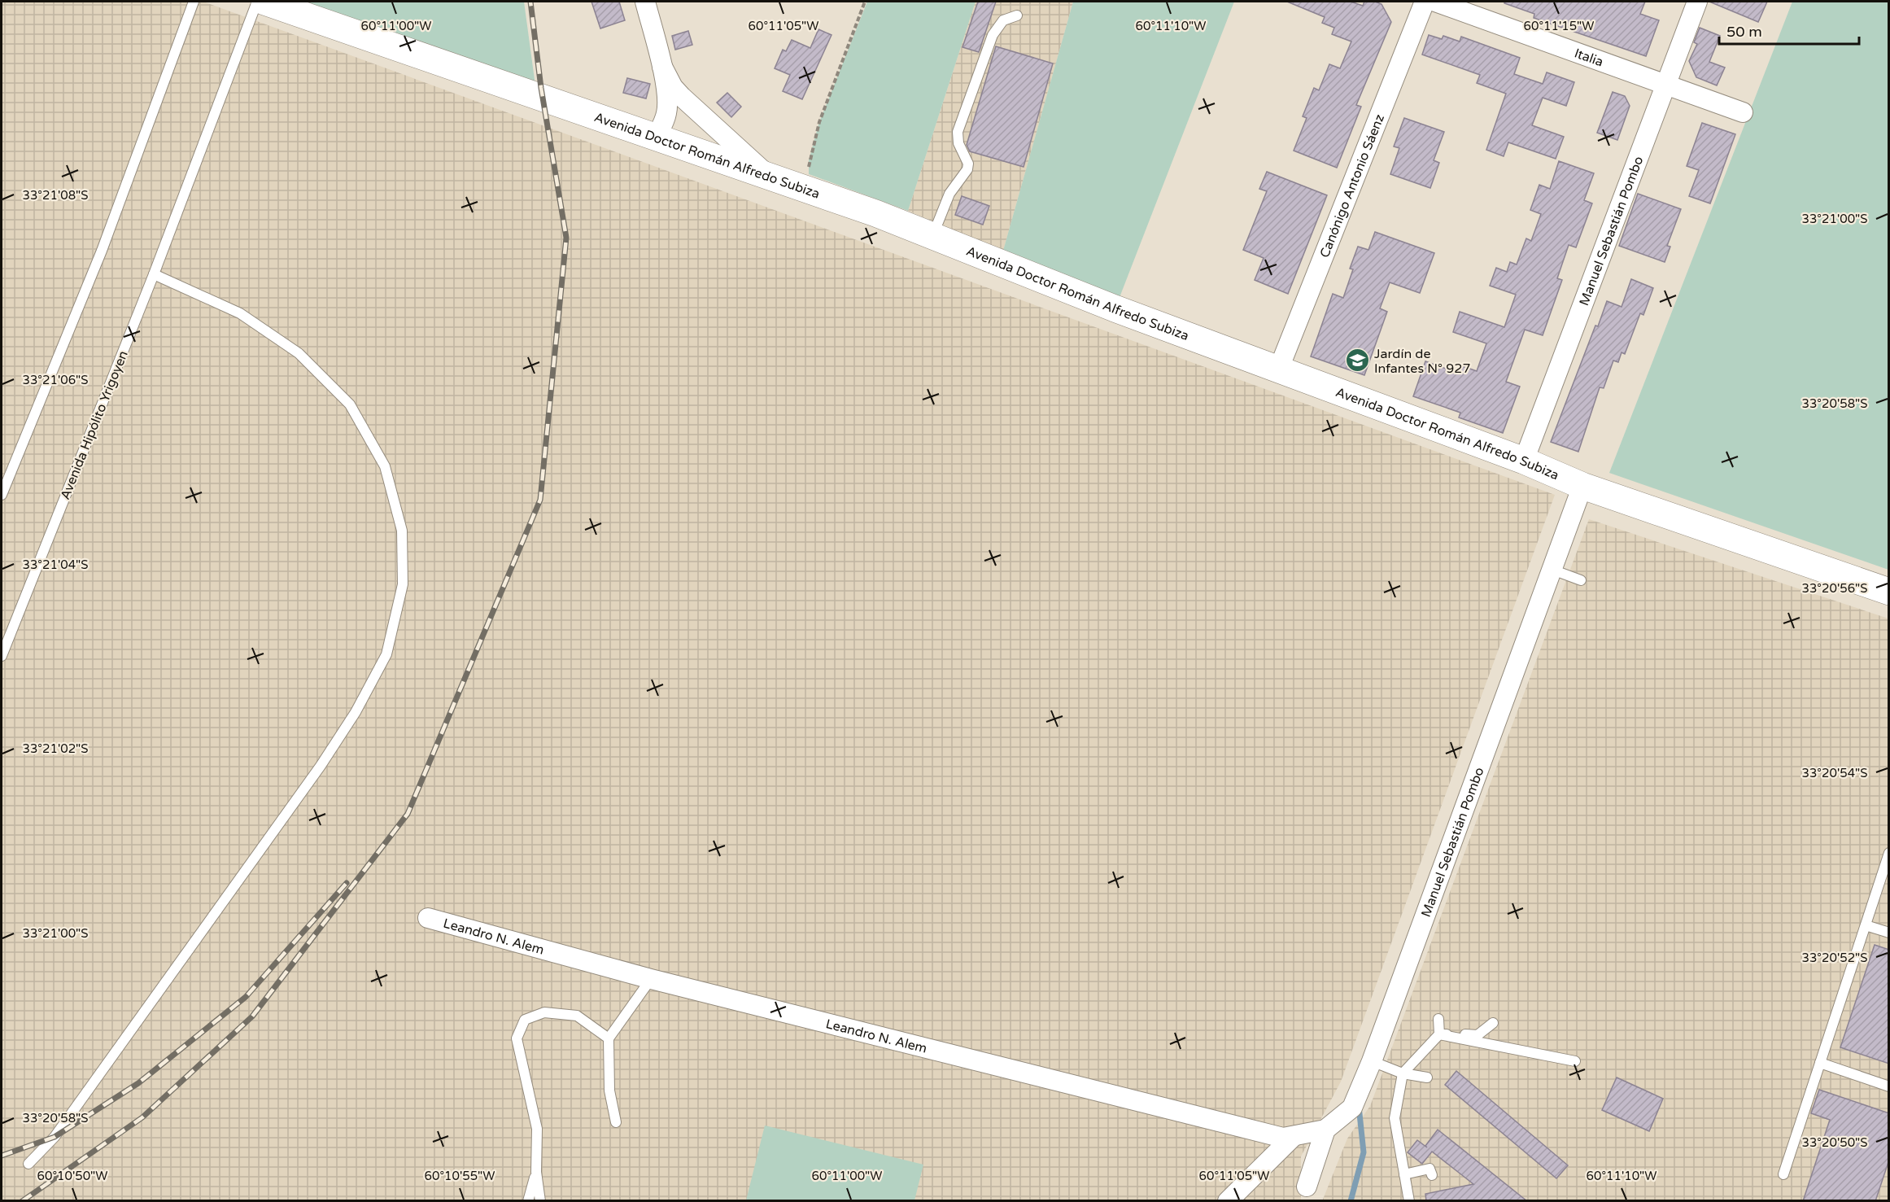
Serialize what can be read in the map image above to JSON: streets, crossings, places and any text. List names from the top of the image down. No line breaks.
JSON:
{"streets":{"main road":["Avenida Doctor Román Alfredo Subiza"],"street":["Italia","Canónigo Antonio Sáenz","Manuel Sebastián Pombo","Leandro N. Alem"],"lane":["Avenida Hipólito Yrigoyen"]},"crossings":[["Italia","Manuel Sebastián Pombo"],["Avenida Doctor Román Alfredo Subiza","Canónigo Antonio Sáenz"],["Avenida Doctor Román Alfredo Subiza","Manuel Sebastián Pombo"],["Manuel Sebastián Pombo","Leandro N. Alem"]],"places":{"school or university":["Jardín de Infantes N° 927"]},"scale_bar":"50 m","coordinates":["60°11'00\"W","60°11'05\"W","60°11'10\"W","60°11'15\"W","33°21'08\"S","33°21'00\"S","33°21'06\"S","33°20'58\"S","33°21'04\"S","33°20'56\"S","33°21'02\"S","33°20'54\"S","33°20'52\"S","33°20'50\"S","60°10'50\"W","60°10'55\"W"]}
